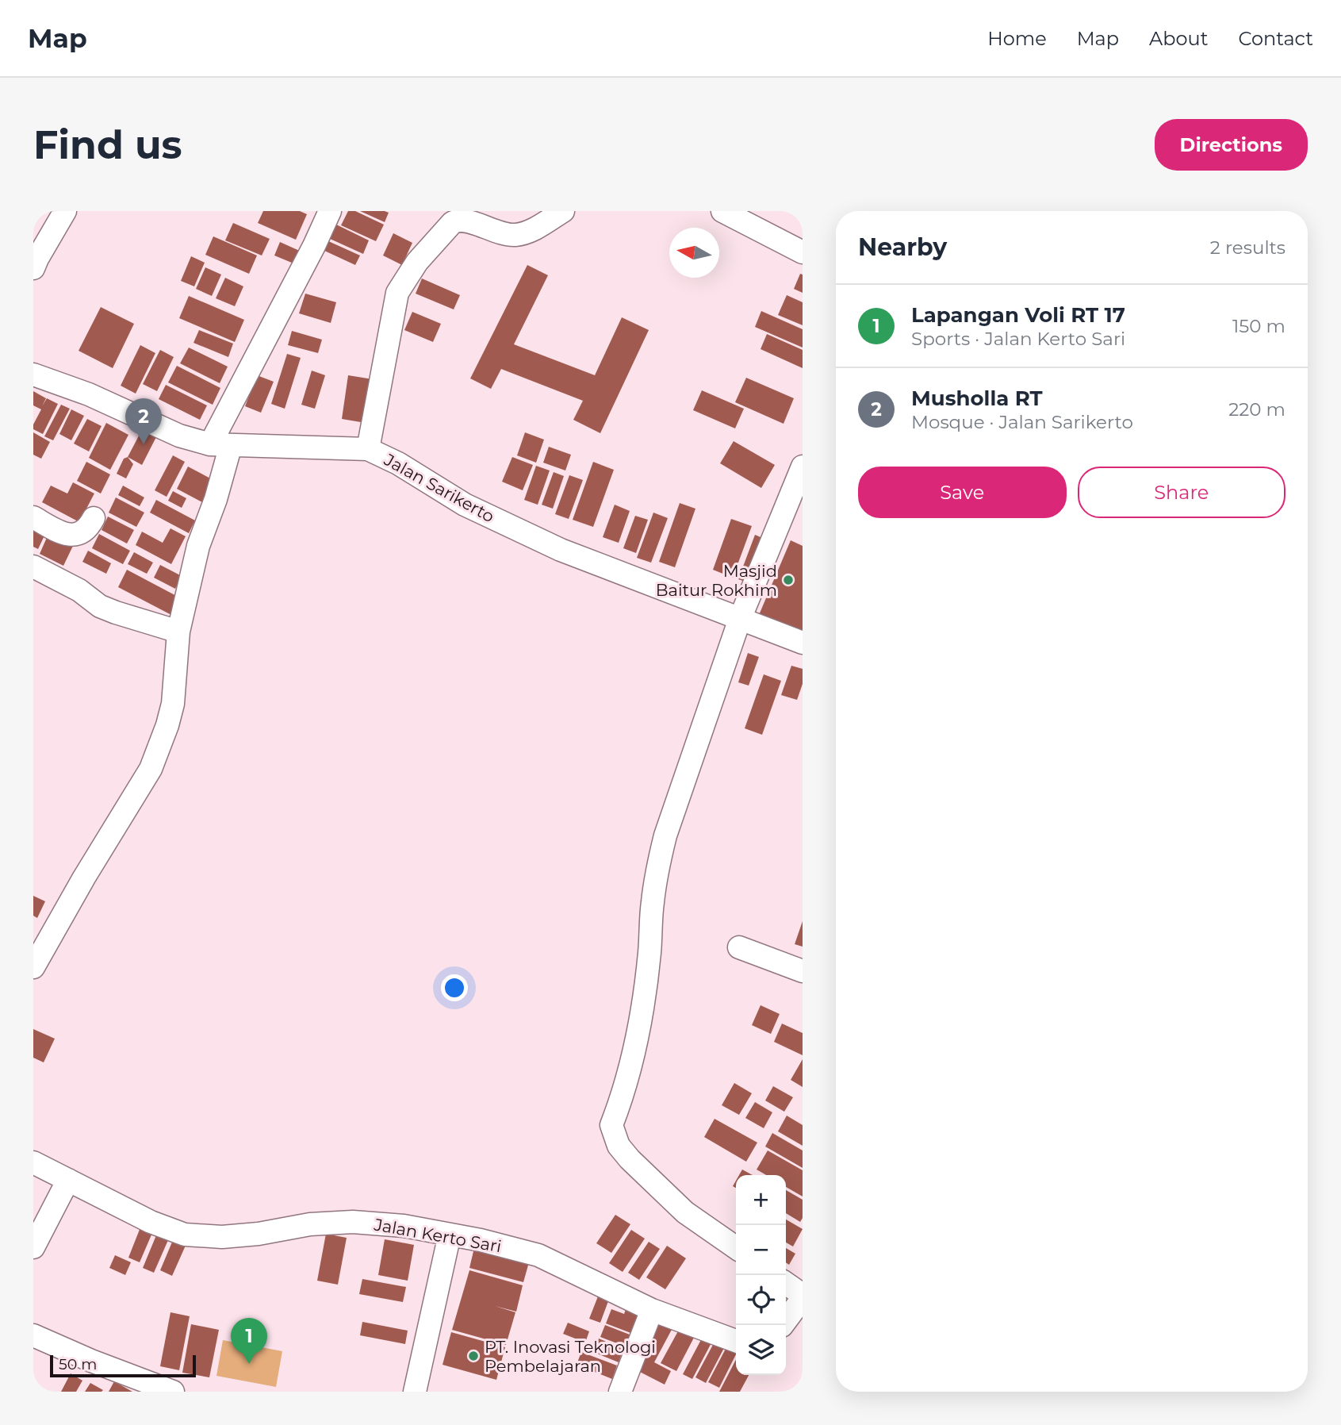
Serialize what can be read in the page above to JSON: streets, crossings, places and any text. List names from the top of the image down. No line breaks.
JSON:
{"streets":{"street":["Jalan Sarikerto","Jalan Kerto Sari"]},"places":["Masjid Baitur Rokhim","PT. Inovasi Teknologi Pembelajaran"],"scale_bar":"50 m","north":"left","page":{"header":"Map","nav":["Home","Map","About","Contact"],"buttons":["Directions",["Save","Share"]],"title":"Find us","heading":["Nearby","2 results"],"list":[{"mark":"1","name":"Lapangan Voli RT 17","note":"Sports · Jalan Kerto Sari","value":"150 m"},{"mark":"2","name":"Musholla RT","note":"Mosque · Jalan Sarikerto","value":"220 m"}],"pins":["2","1"],"map_buttons":["+","−"],"scale":"50 m"}}
